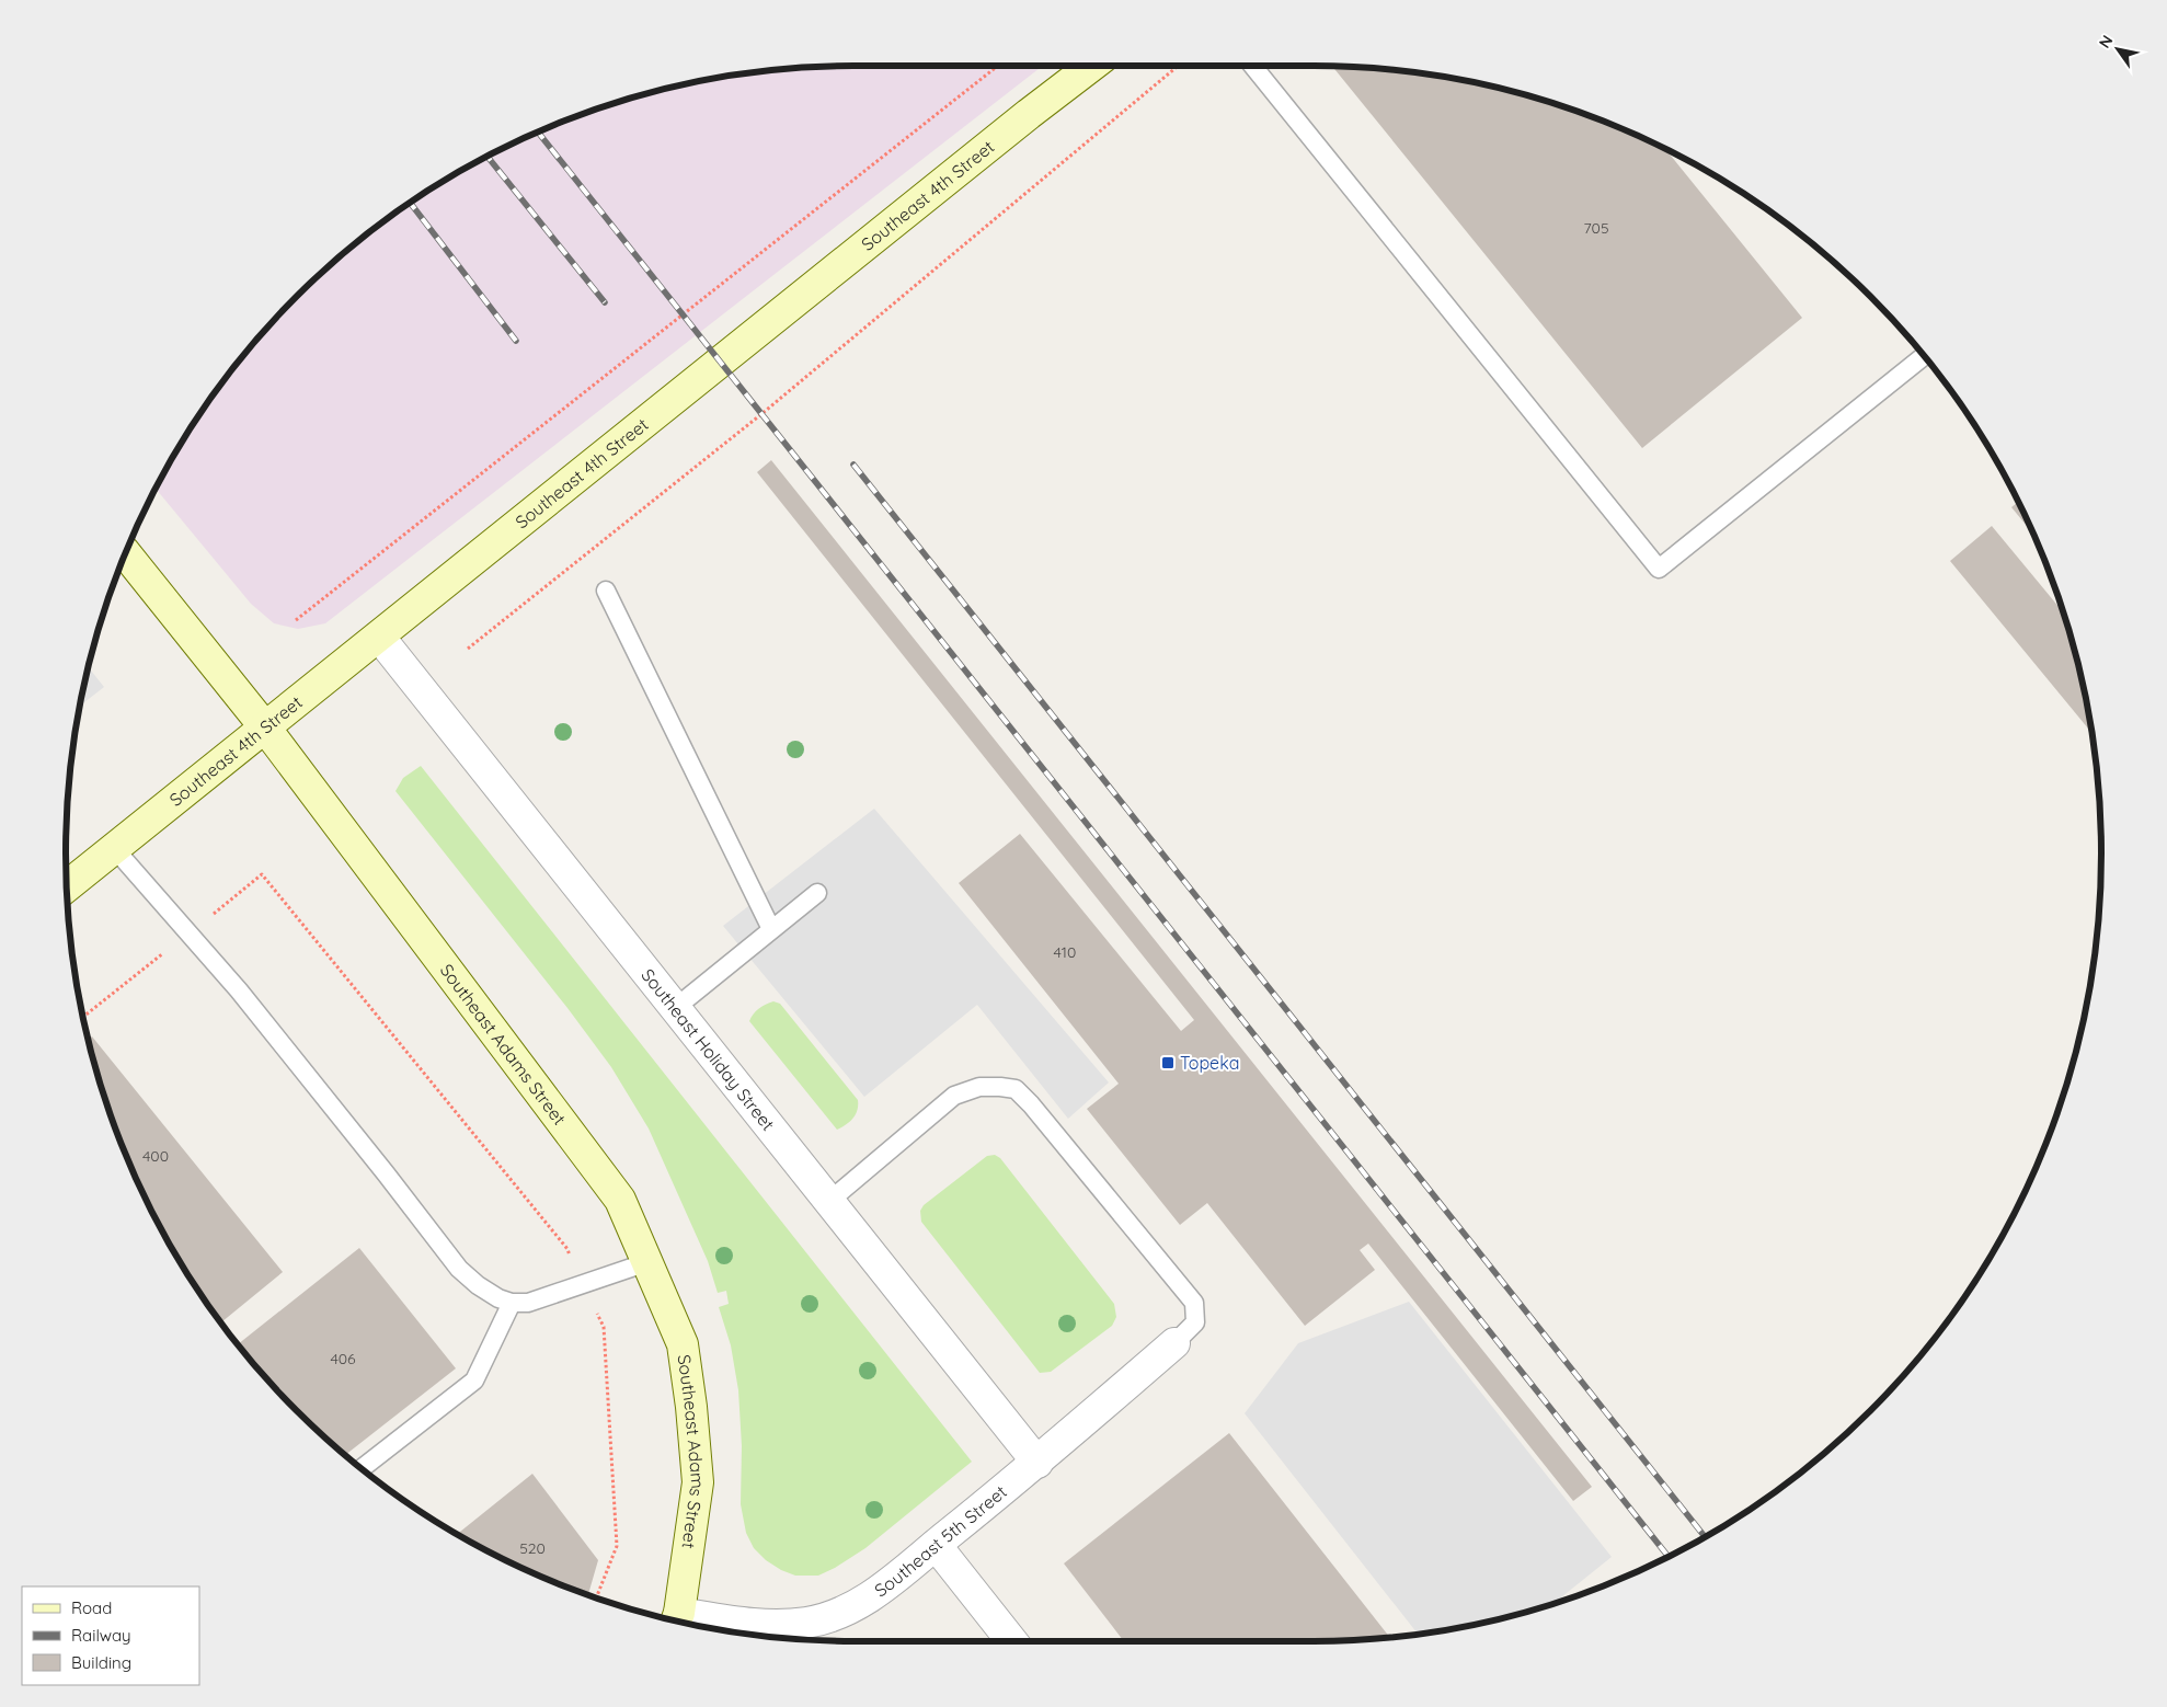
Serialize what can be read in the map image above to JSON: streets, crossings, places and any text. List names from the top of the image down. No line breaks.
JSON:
{"streets":{"street":["Southeast 4th Street","Southeast Adams Street","Southeast Holiday Street","Southeast 5th Street"]},"crossings":[["Southeast 4th Street","Southeast Adams Street"],["Southeast 4th Street","Southeast Holiday Street"],["Southeast Adams Street","Southeast 5th Street"],["Southeast Holiday Street","Southeast 5th Street"]],"places":{"transit":["Topeka"]},"house_numbers":["705","410","400","406","520"],"legend":["Road","Railway","Building"],"north":"top left"}
